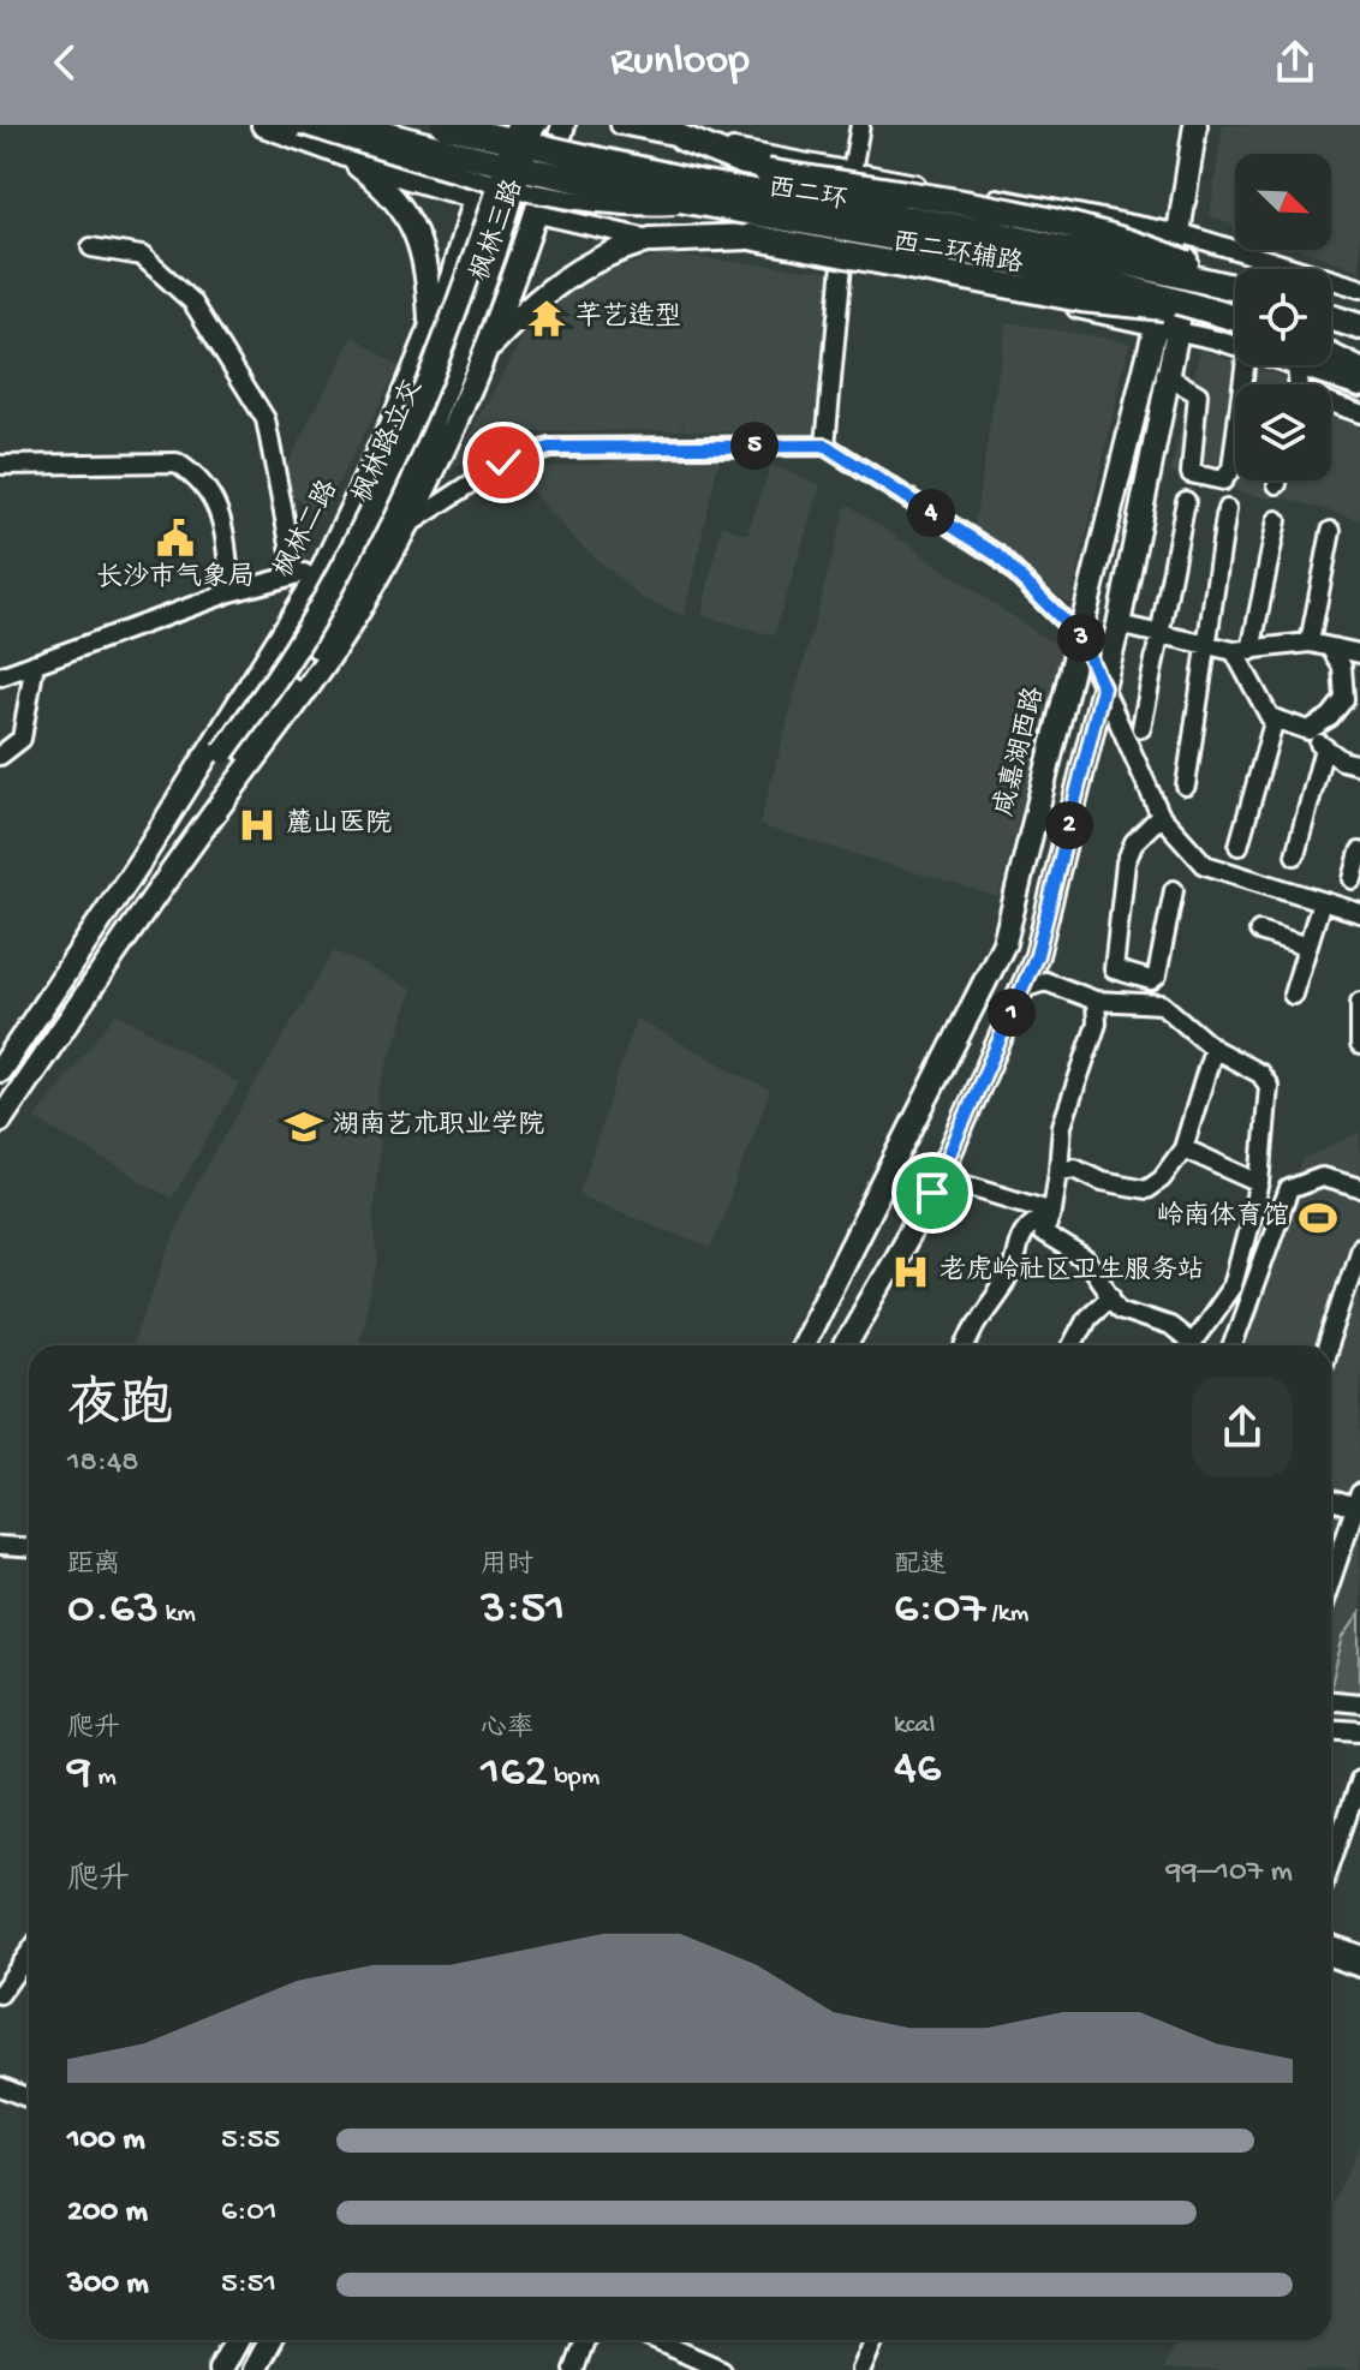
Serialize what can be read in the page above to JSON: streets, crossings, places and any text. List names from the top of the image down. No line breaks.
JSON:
{"streets":{"highway":["西二环"],"main road":["枫林三路","枫林路立交","枫林二路","咸嘉湖西路"],"street":["西二环辅路"]},"crossings":[["西二环","枫林路立交"],["枫林三路","西二环辅路"],["枫林三路","枫林二路"],["西二环辅路","咸嘉湖西路"],["枫林路立交","枫林二路"]],"places":{"temple":["芊艺造型"],"public building":["长沙市气象局"],"hospital":["麓山医院","老虎岭社区卫生服务站"],"school or university":["湖南艺术职业学院"],"sports":["岭南体育馆"]},"north":"bottom right","page":{"header":"Runloop","pins":["5","4","3","2","1"],"heading":["夜跑","18:48"],"stats":[["距离","0.63 km"],["用时","3:51"],["配速","6:07 /km"],["爬升","9 m"],["心率","162 bpm"],["kcal","46"]],"chart":["爬升","99–107 m"],"list":[{"name":"100 m","note":"5:55"},{"name":"200 m","note":"6:01"},{"name":"300 m","note":"5:51"}]}}
